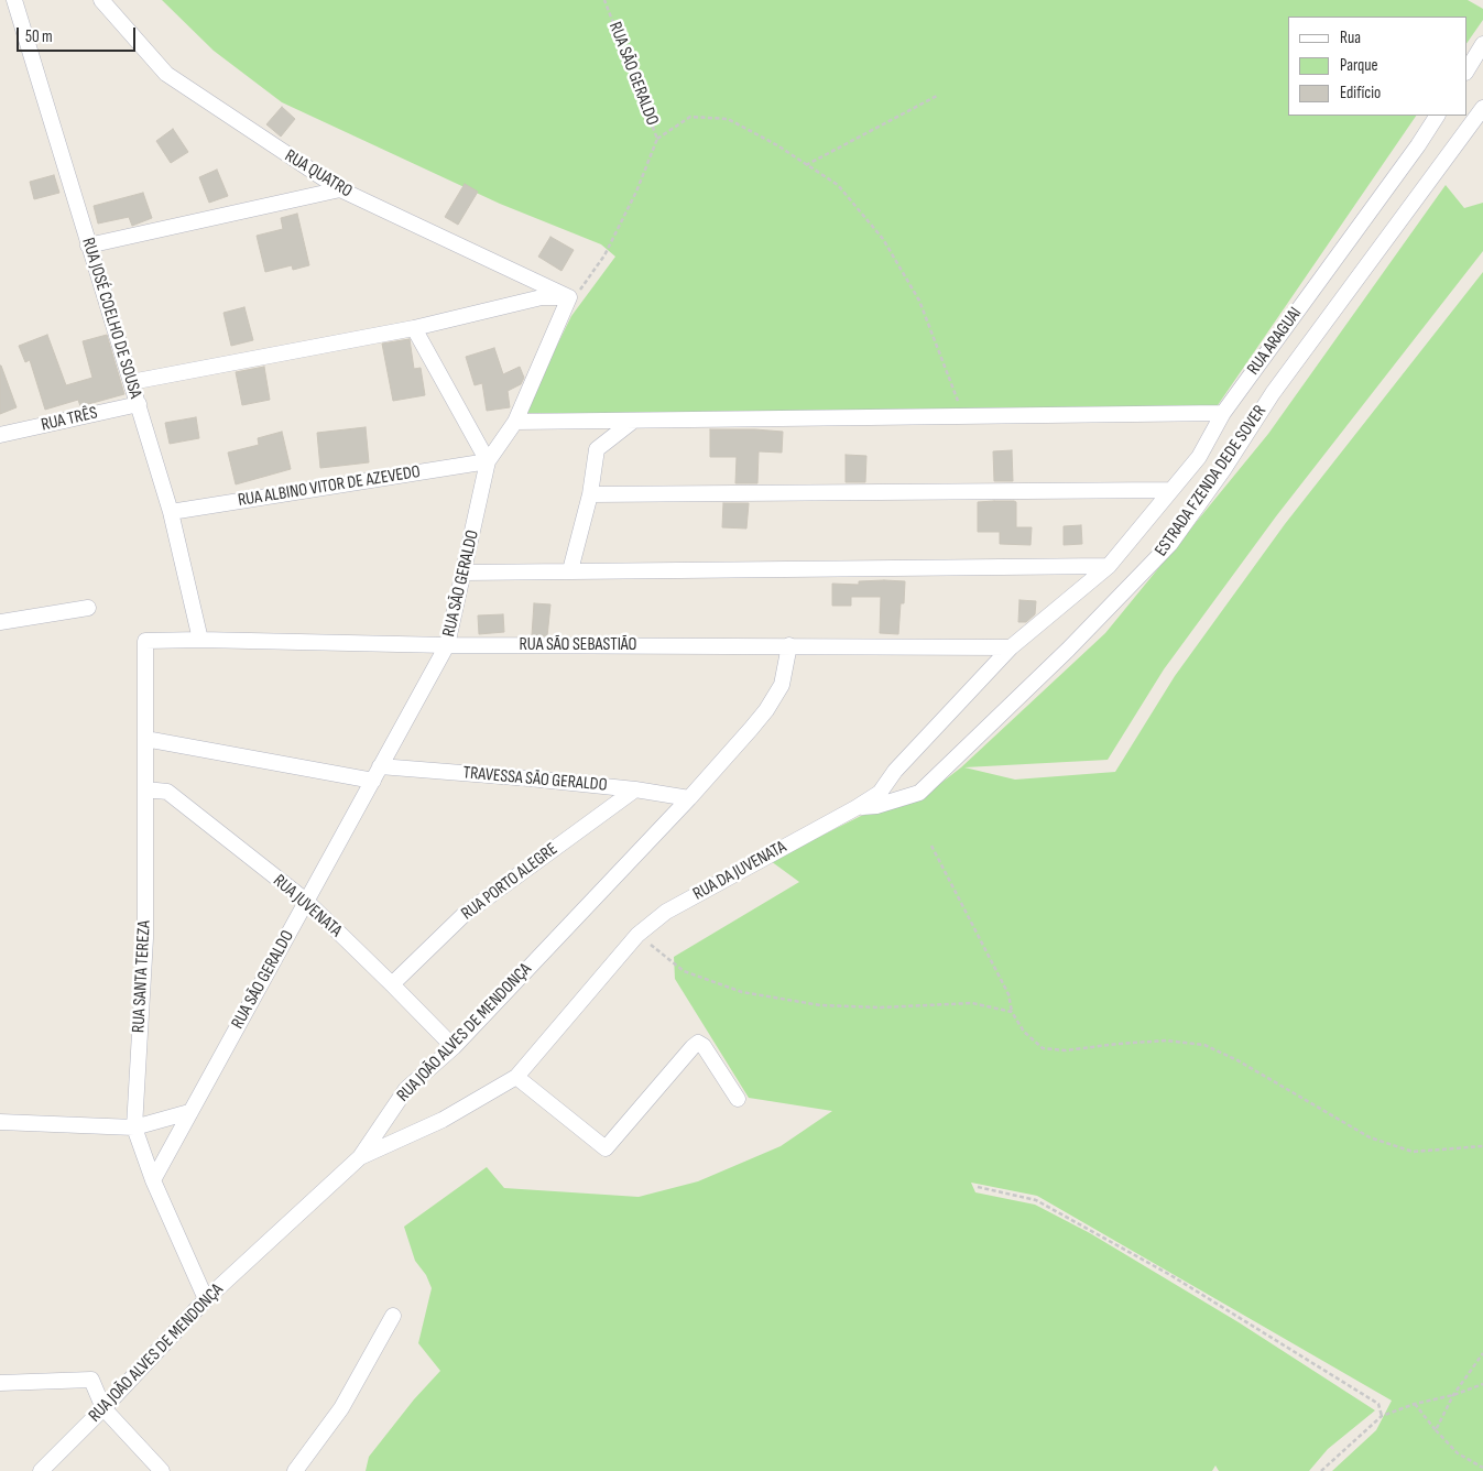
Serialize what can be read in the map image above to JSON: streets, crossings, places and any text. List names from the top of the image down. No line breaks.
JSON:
{"streets":{"street":["RUA SÃO GERALDO","RUA QUATRO","RUA JOSÉ COELHO DE SOUSA","RUA ARAGUAI","RUA TRÊS","ESTRADA FZENDA DEDE SOVER","RUA ALBINO VITOR DE AZEVEDO","RUA SÃO SEBASTIÃO","TRAVESSA SÃO GERALDO","RUA DA JUVENATA","RUA PORTO ALEGRE","RUA JUVENATA","RUA SANTA TEREZA","RUA JOÃO ALVES DE MENDONÇA"]},"crossings":[["RUA SÃO GERALDO","RUA QUATRO"],["RUA SÃO GERALDO","RUA ALBINO VITOR DE AZEVEDO"],["RUA SÃO GERALDO","RUA SÃO SEBASTIÃO"],["RUA SÃO GERALDO","TRAVESSA SÃO GERALDO"],["RUA SÃO GERALDO","RUA JUVENATA"],["RUA SÃO GERALDO","RUA SANTA TEREZA"],["RUA JOSÉ COELHO DE SOUSA","RUA TRÊS"],["RUA JOSÉ COELHO DE SOUSA","RUA ALBINO VITOR DE AZEVEDO"],["RUA JOSÉ COELHO DE SOUSA","RUA SÃO SEBASTIÃO"],["RUA ARAGUAI","RUA DA JUVENATA"],["ESTRADA FZENDA DEDE SOVER","RUA DA JUVENATA"],["RUA SÃO SEBASTIÃO","RUA DA JUVENATA"],["RUA SÃO SEBASTIÃO","RUA SANTA TEREZA"],["RUA SÃO SEBASTIÃO","RUA JOÃO ALVES DE MENDONÇA"],["TRAVESSA SÃO GERALDO","RUA PORTO ALEGRE"],["TRAVESSA SÃO GERALDO","RUA SANTA TEREZA"],["TRAVESSA SÃO GERALDO","RUA JOÃO ALVES DE MENDONÇA"],["RUA DA JUVENATA","RUA JOÃO ALVES DE MENDONÇA"],["RUA PORTO ALEGRE","RUA JUVENATA"],["RUA JUVENATA","RUA SANTA TEREZA"],["RUA JUVENATA","RUA JOÃO ALVES DE MENDONÇA"],["RUA SANTA TEREZA","RUA JOÃO ALVES DE MENDONÇA"]],"legend":["Rua","Parque","Edifício"],"scale_bar":"50 m"}
